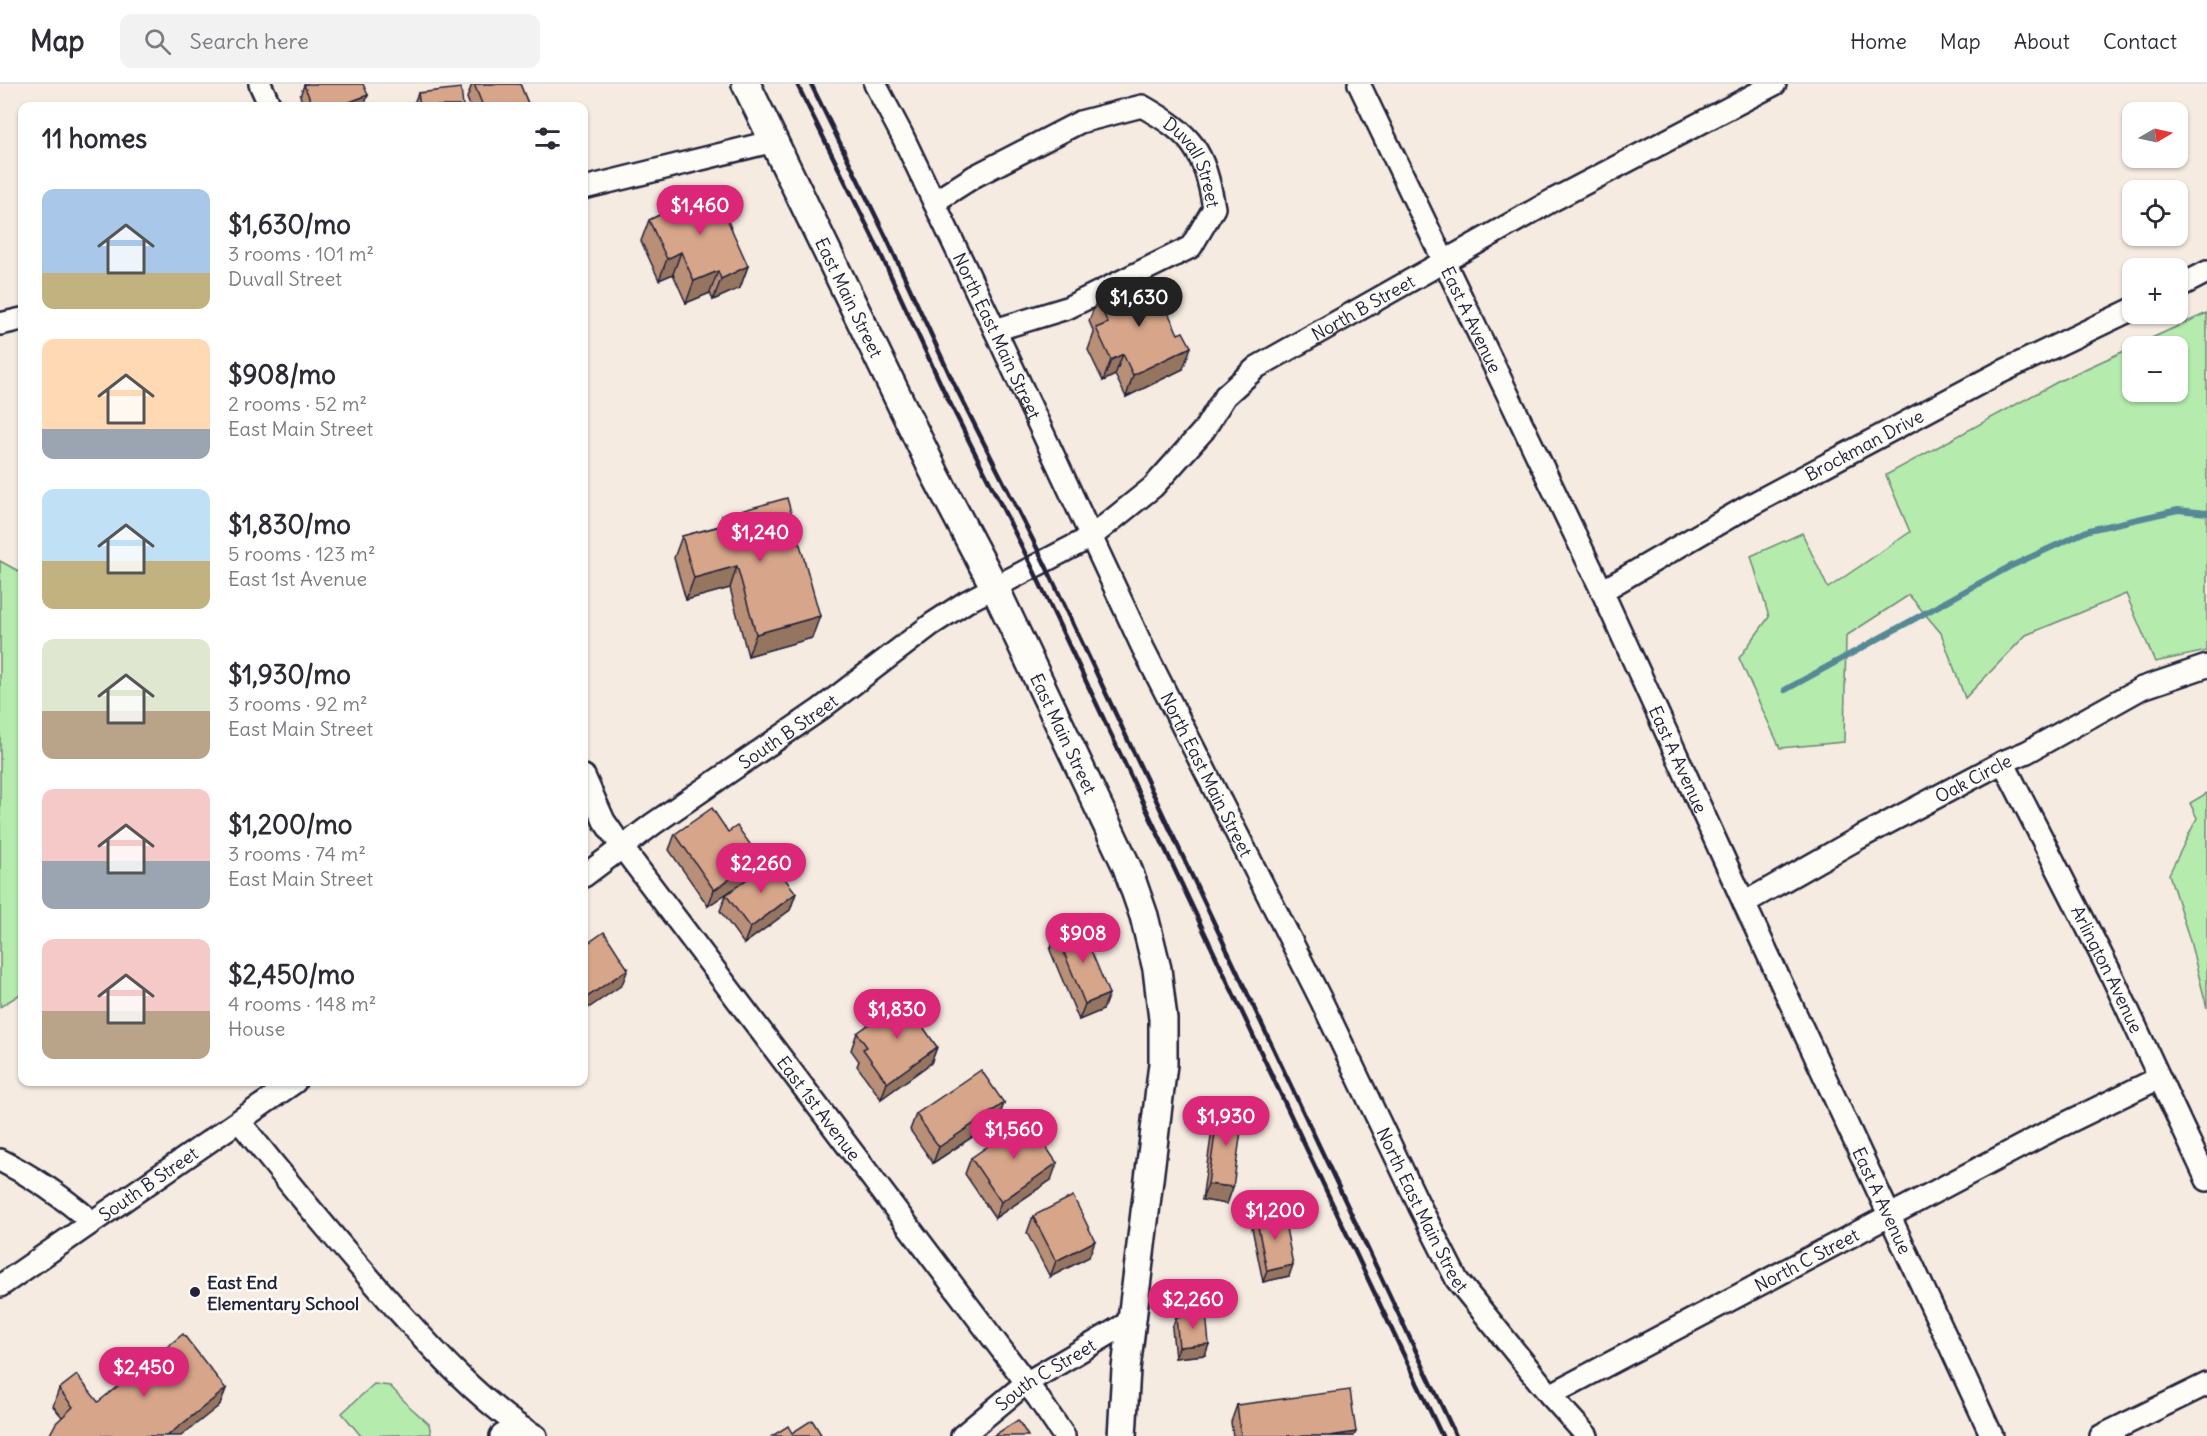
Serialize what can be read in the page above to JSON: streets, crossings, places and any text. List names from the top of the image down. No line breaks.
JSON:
{"streets":{"main road":["East Main Street"],"street":["Duvall Street","North B Street","East A Avenue","North East Main Street","Brockman Drive","South B Street","Oak Circle","Arlington Avenue","East 1st Avenue","North C Street","South C Street"]},"crossings":[["Duvall Street","North East Main Street"],["East Main Street","North B Street"],["East Main Street","South B Street"],["East Main Street","South C Street"],["North B Street","East A Avenue"],["North B Street","North East Main Street"],["North B Street","South B Street"],["East A Avenue","Brockman Drive"],["East A Avenue","Oak Circle"],["East A Avenue","North C Street"],["North East Main Street","North C Street"],["South B Street","East 1st Avenue"],["Oak Circle","Arlington Avenue"],["Arlington Avenue","North C Street"],["East 1st Avenue","South C Street"]],"places":["East End Elementary School"],"north":"right","page":{"header":"Map","search":"Search here","nav":["Home","Map","About","Contact"],"map_buttons":["+","−"],"heading":"11 homes","list":[{"name":"$1,630/mo","note":"3 rooms · 101 m² · Duvall Street"},{"name":"$908/mo","note":"2 rooms · 52 m² · East Main Street"},{"name":"$1,830/mo","note":"5 rooms · 123 m² · East 1st Avenue"},{"name":"$1,930/mo","note":"3 rooms · 92 m² · East Main Street"},{"name":"$1,200/mo","note":"3 rooms · 74 m² · East Main Street"},{"name":"$2,450/mo","note":"4 rooms · 148 m² · House"}],"price":["$1,460","$1,630","$1,240","$2,260","$908","$1,830","$1,930","$1,560","$1,200","$2,260","$2,450"]}}
